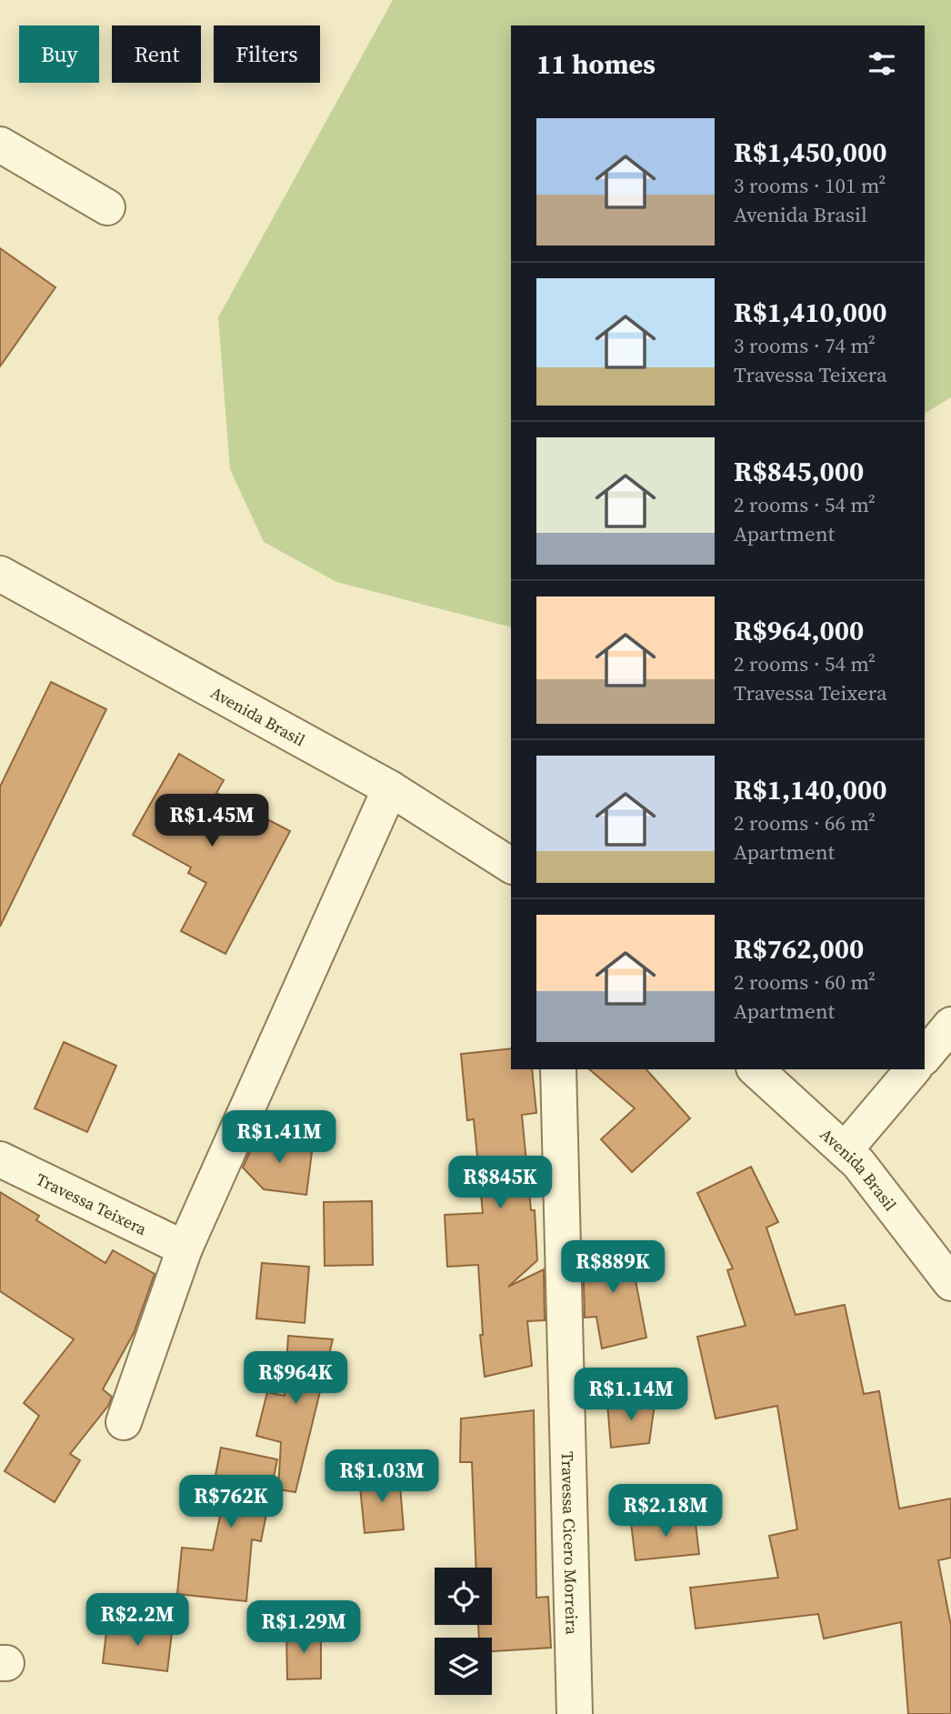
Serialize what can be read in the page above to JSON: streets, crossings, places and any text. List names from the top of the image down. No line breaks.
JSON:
{"streets":{"street":["Avenida Brasil","Travessa Teixera","Travessa Cicero Morreira"]},"page":{"chip":["Buy","Rent","Filters"],"heading":"11 homes","list":[{"name":"R$1,450,000","note":"3 rooms · 101 m² · Avenida Brasil"},{"name":"R$1,410,000","note":"3 rooms · 74 m² · Travessa Teixera"},{"name":"R$845,000","note":"2 rooms · 54 m² · Apartment"},{"name":"R$964,000","note":"2 rooms · 54 m² · Travessa Teixera"},{"name":"R$1,140,000","note":"2 rooms · 66 m² · Apartment"},{"name":"R$762,000","note":"2 rooms · 60 m² · Apartment"}],"price":["R$1.45M","R$1.41M","R$845K","R$889K","R$964K","R$1.14M","R$1.03M","R$762K","R$2.18M","R$2.2M","R$1.29M"]}}
